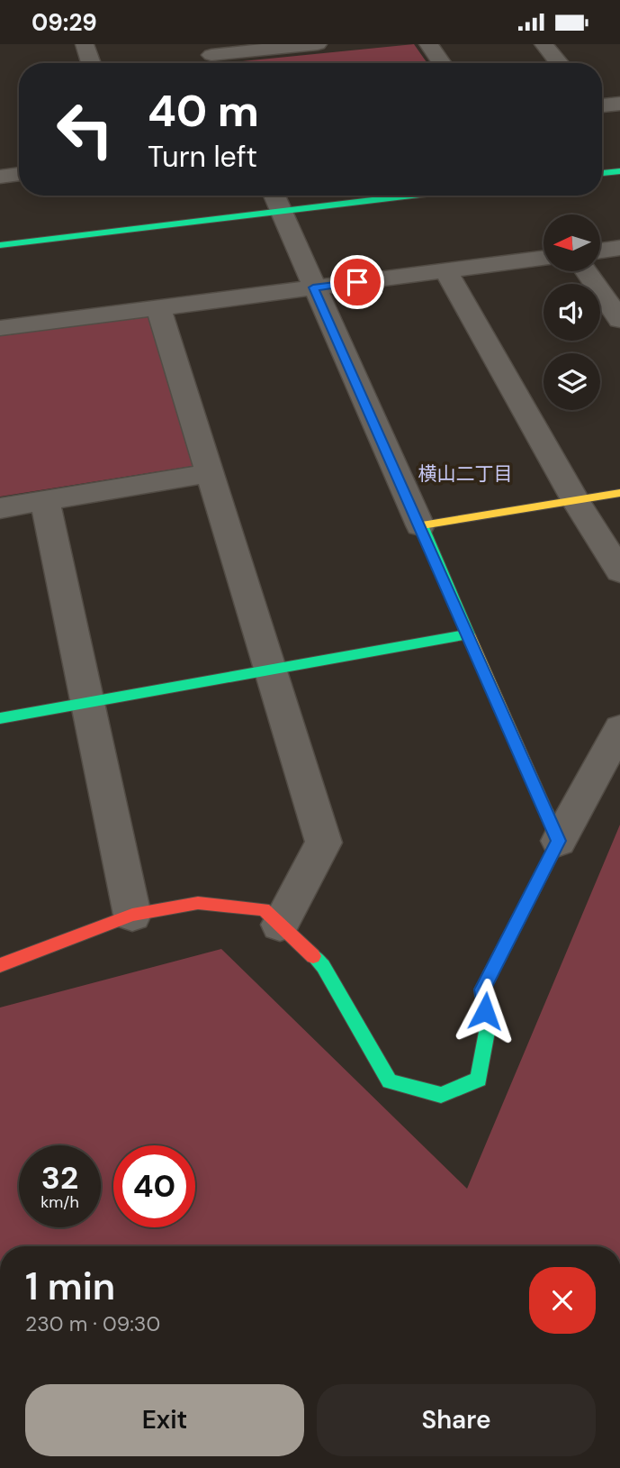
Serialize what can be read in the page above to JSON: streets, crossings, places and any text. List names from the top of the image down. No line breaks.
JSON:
{"districts":["横山二丁目"],"north":"left","page":{"status":"09:29","turn":["40 m","Turn left"],"speed":"32 km/h","limit":"40","heading":["1 min","230 m · 09:30"],"buttons":["Exit","Share"]}}
